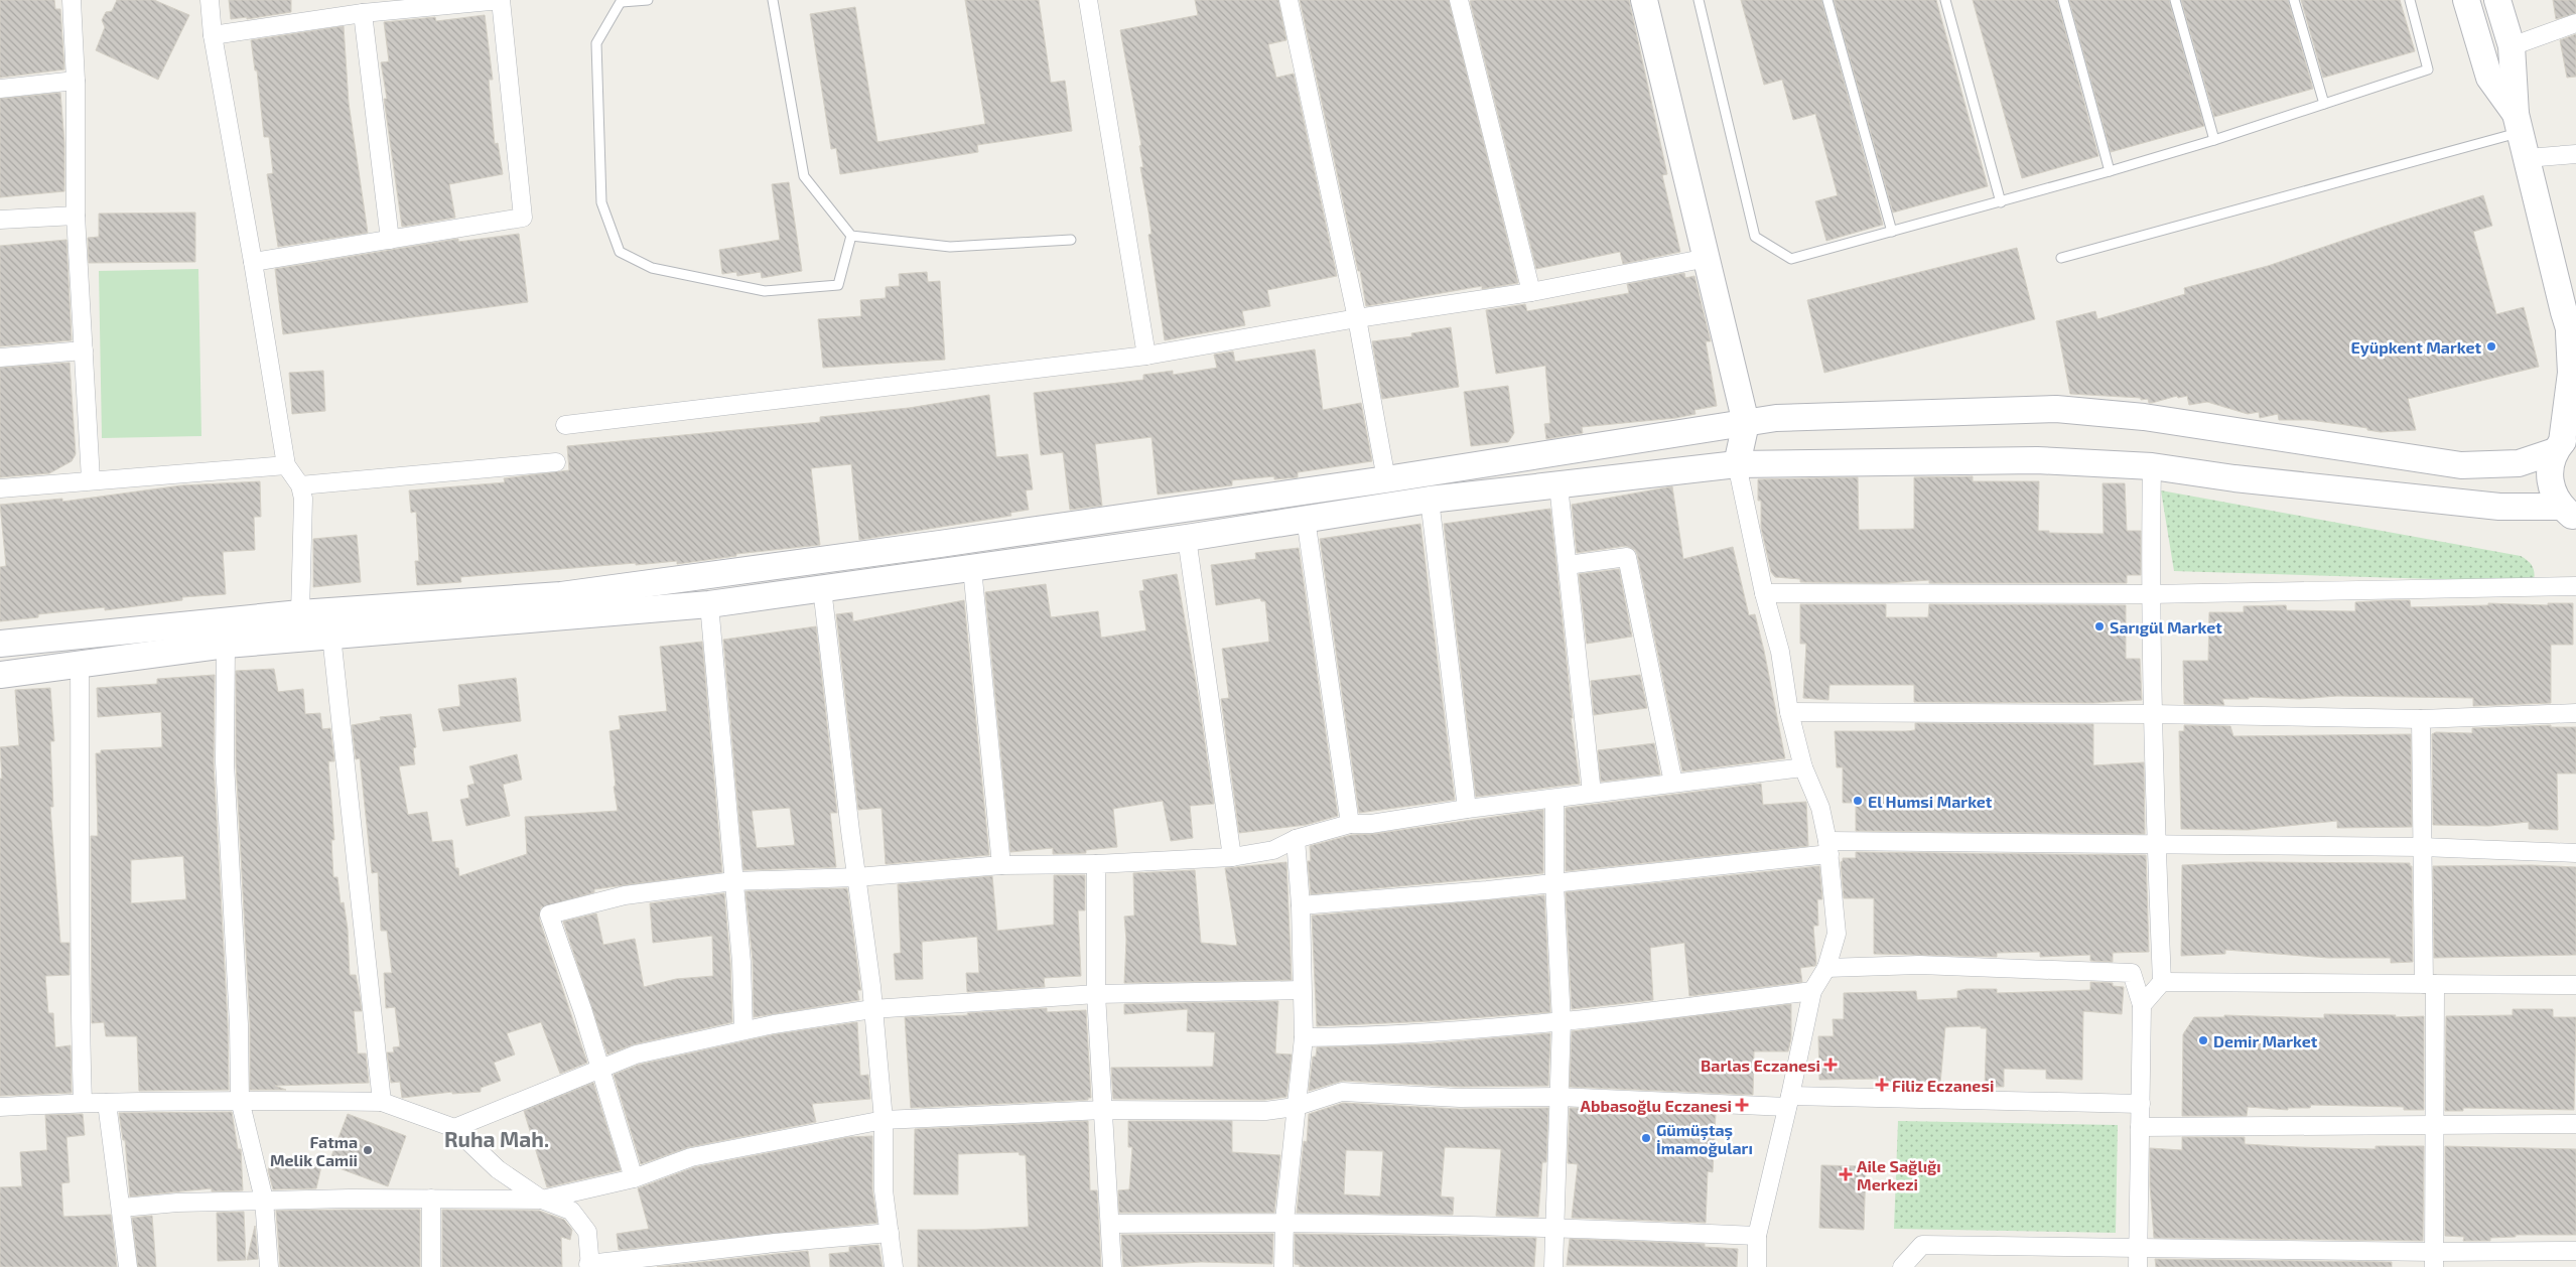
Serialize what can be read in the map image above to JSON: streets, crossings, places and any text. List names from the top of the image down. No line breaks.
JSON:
{"districts":["Ruha Mah."],"places":{"other":["Eyüpkent Market","Sarıgül Market","El Humsi Market","Demir Market","Gümüştaş İmamoğuları","Fatma Melik Camii"],"health":["Barlas Eczanesi","Filiz Eczanesi","Abbasoğlu Eczanesi","Aile Sağlığı Merkezi"]}}
